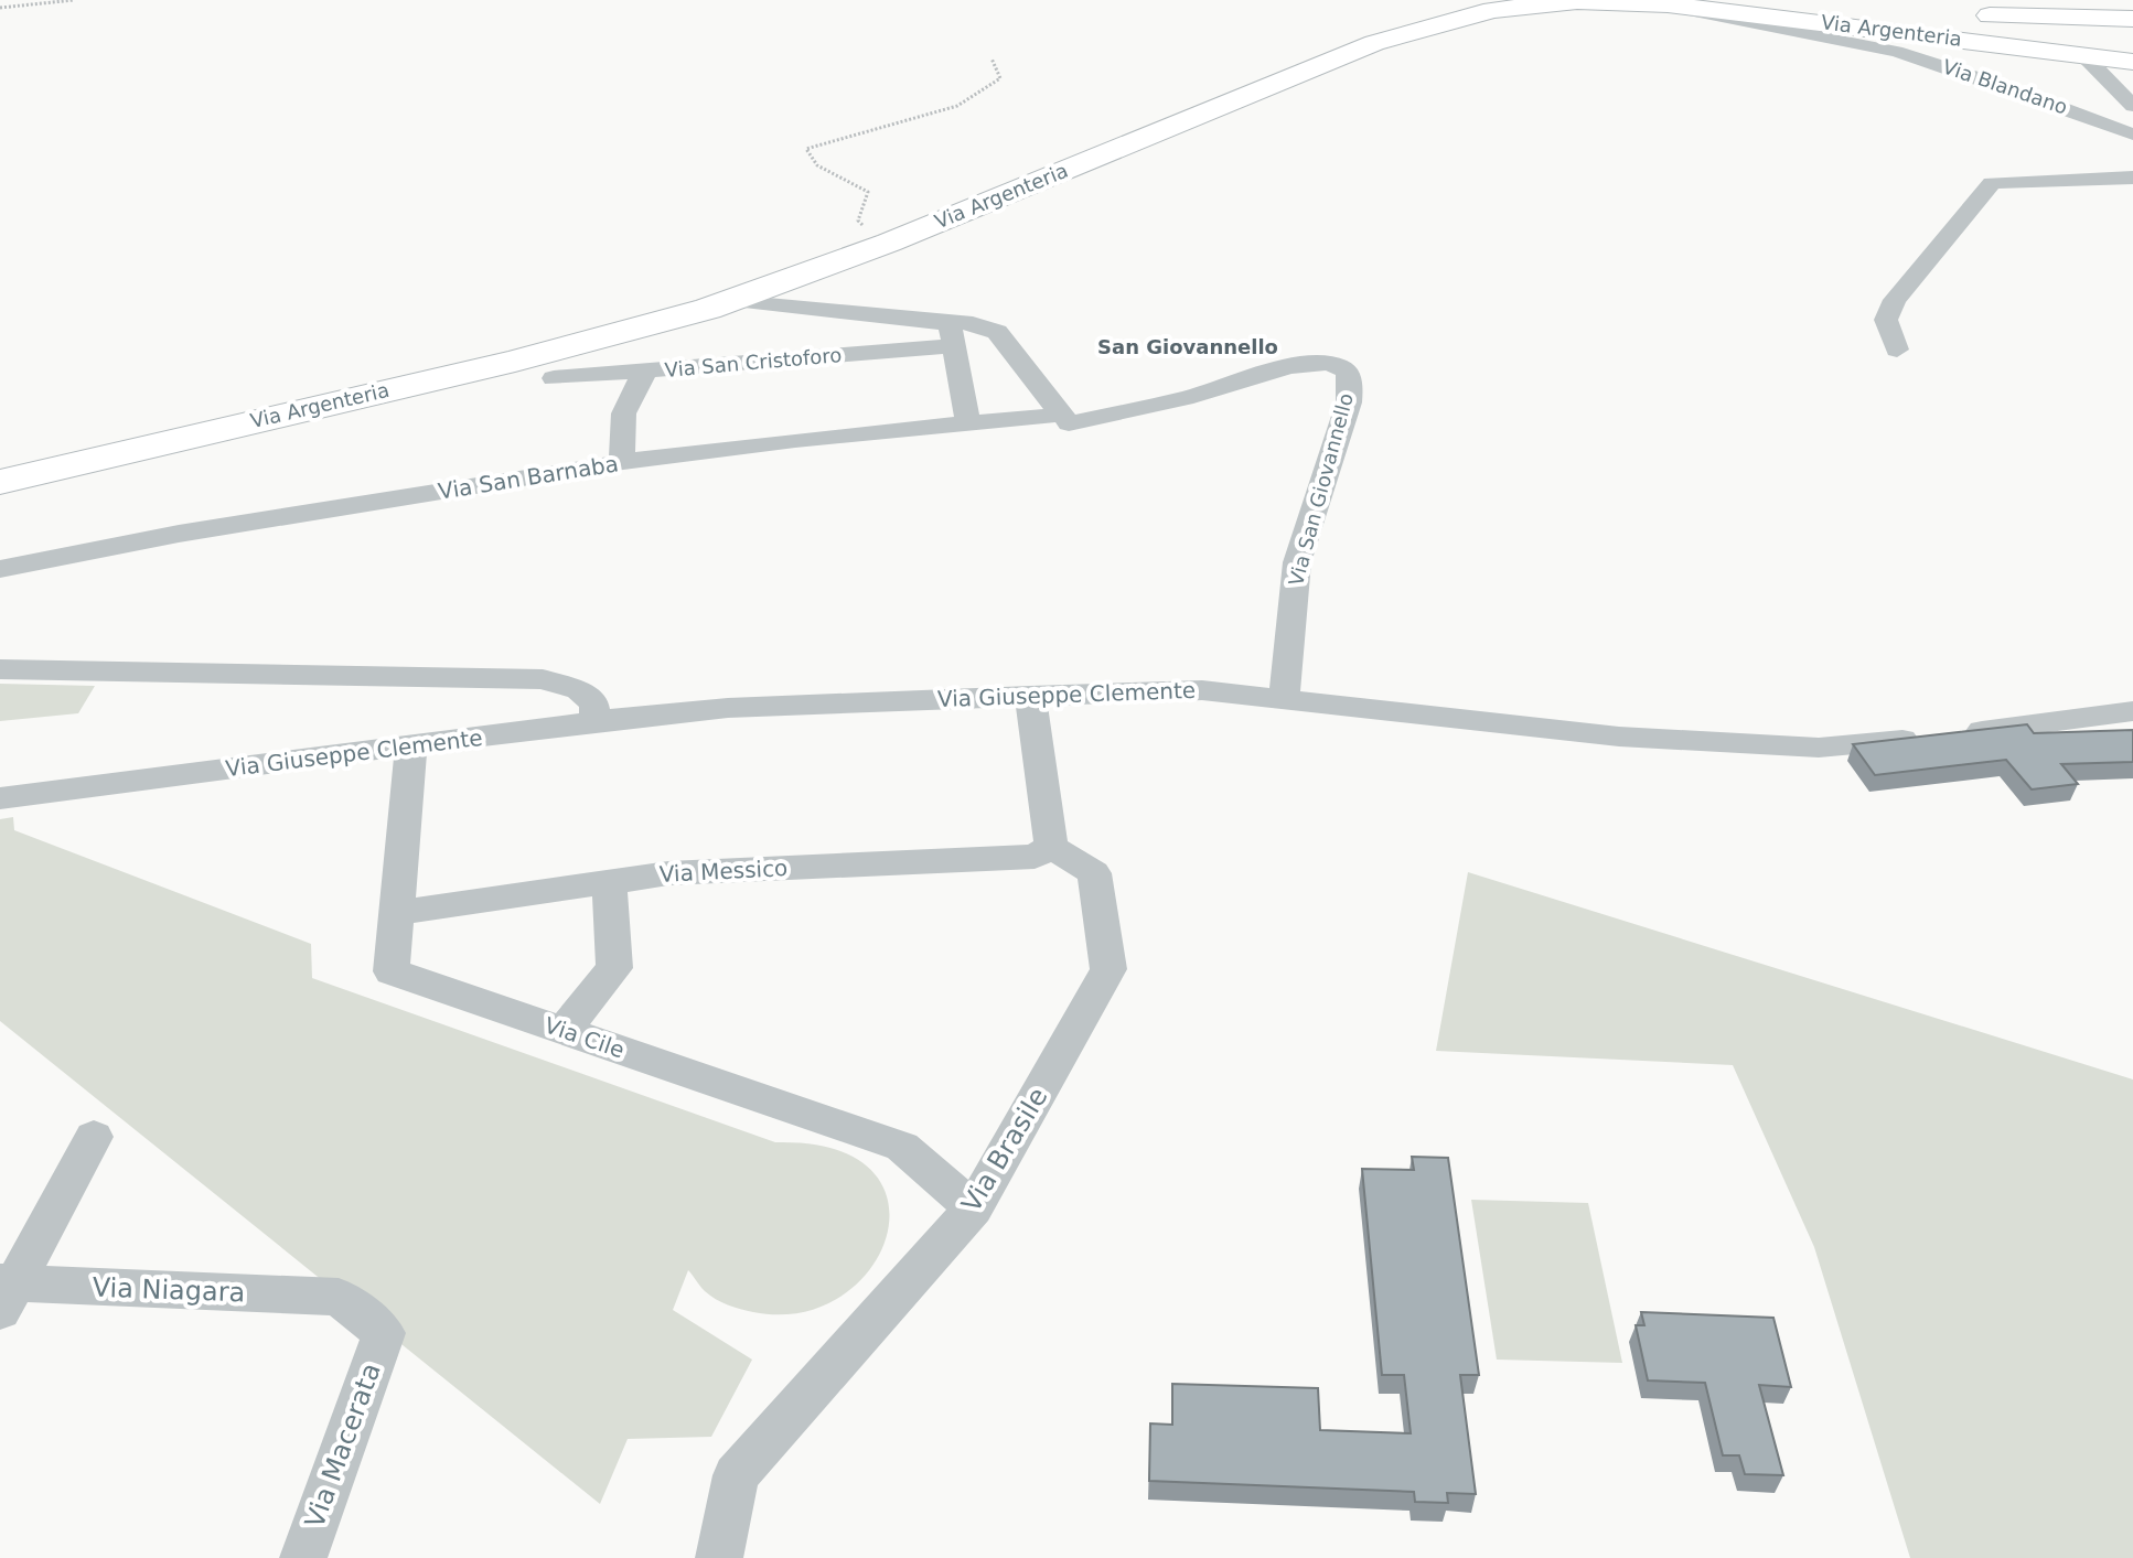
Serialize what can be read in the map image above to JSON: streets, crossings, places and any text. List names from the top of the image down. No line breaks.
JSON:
{"streets":{"main road":["Via Argenteria"],"street":["Via Blandano","Via San Cristoforo","Via San Barnaba","Via San Giovannello","Via Giuseppe Clemente","Via Messico","Via Cile","Via Brasile","Via Niagara","Via Macerata"]},"crossings":[["Via Argenteria","Via Blandano"],["Via San Barnaba","Via San Giovannello"],["Via San Giovannello","Via Giuseppe Clemente"],["Via Giuseppe Clemente","Via Cile"],["Via Messico","Via Cile"],["Via Messico","Via Brasile"],["Via Cile","Via Brasile"],["Via Niagara","Via Macerata"]],"districts":["San Giovannello"]}
